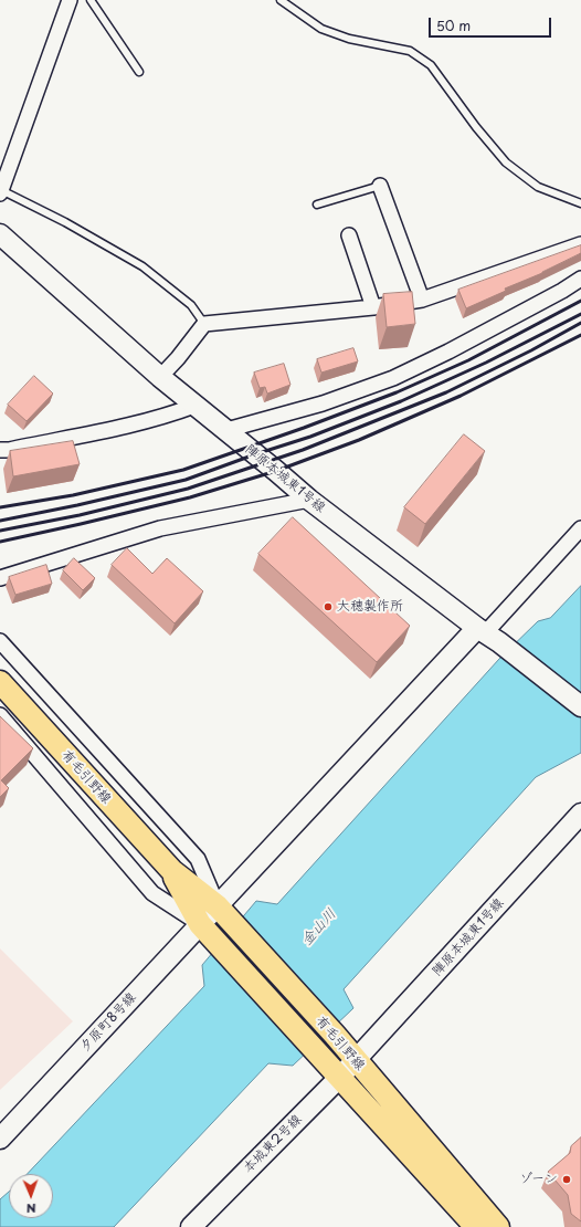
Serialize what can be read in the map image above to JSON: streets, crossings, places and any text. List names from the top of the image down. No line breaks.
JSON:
{"streets":{"main road":["有毛引野線"],"street":["陣原本城東1号線","夕原町8号線","本城東2号線"]},"crossings":[["陣原本城東1号線","有毛引野線"],["陣原本城東1号線","夕原町8号線"],["陣原本城東1号線","本城東2号線"],["有毛引野線","夕原町8号線"],["有毛引野線","本城東2号線"]],"water":["金山川"],"places":["大穂製作所","ゾーン"],"scale_bar":"50 m","north":"bottom"}
